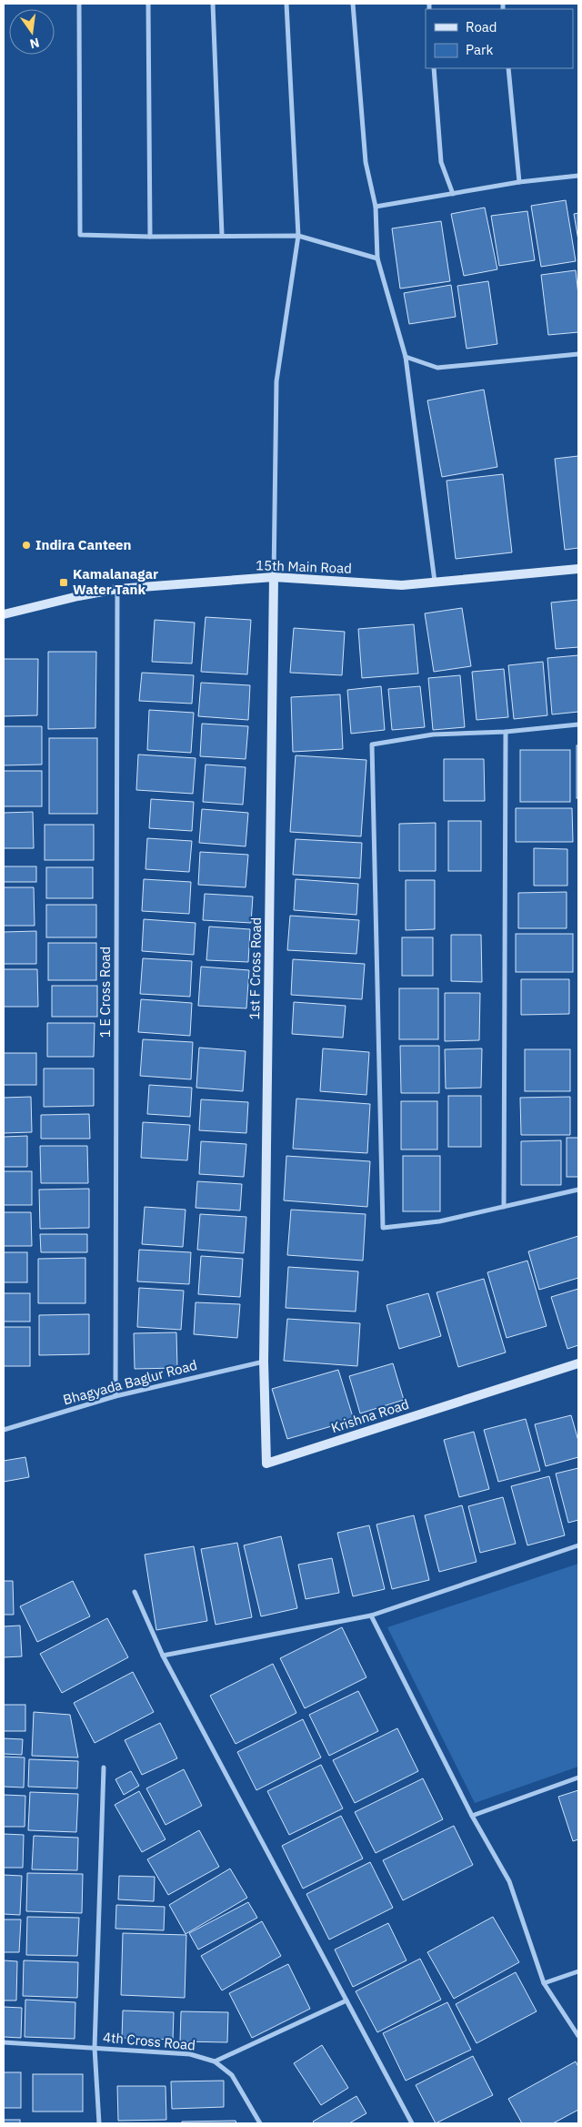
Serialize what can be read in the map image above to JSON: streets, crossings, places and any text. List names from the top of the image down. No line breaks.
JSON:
{"streets":{"street":["15th Main Road","1st F Cross Road","1 E Cross Road","Bhagyada Baglur Road","Krishna Road","4th Cross Road"]},"crossings":[["15th Main Road","1st F Cross Road"],["15th Main Road","1 E Cross Road"],["1st F Cross Road","Bhagyada Baglur Road"],["1st F Cross Road","Krishna Road"],["1 E Cross Road","Bhagyada Baglur Road"],["Bhagyada Baglur Road","Krishna Road"]],"places":{"other":["Indira Canteen"],"transit":["Kamalanagar Water Tank"]},"legend":["Road","Park"],"north":"bottom"}
